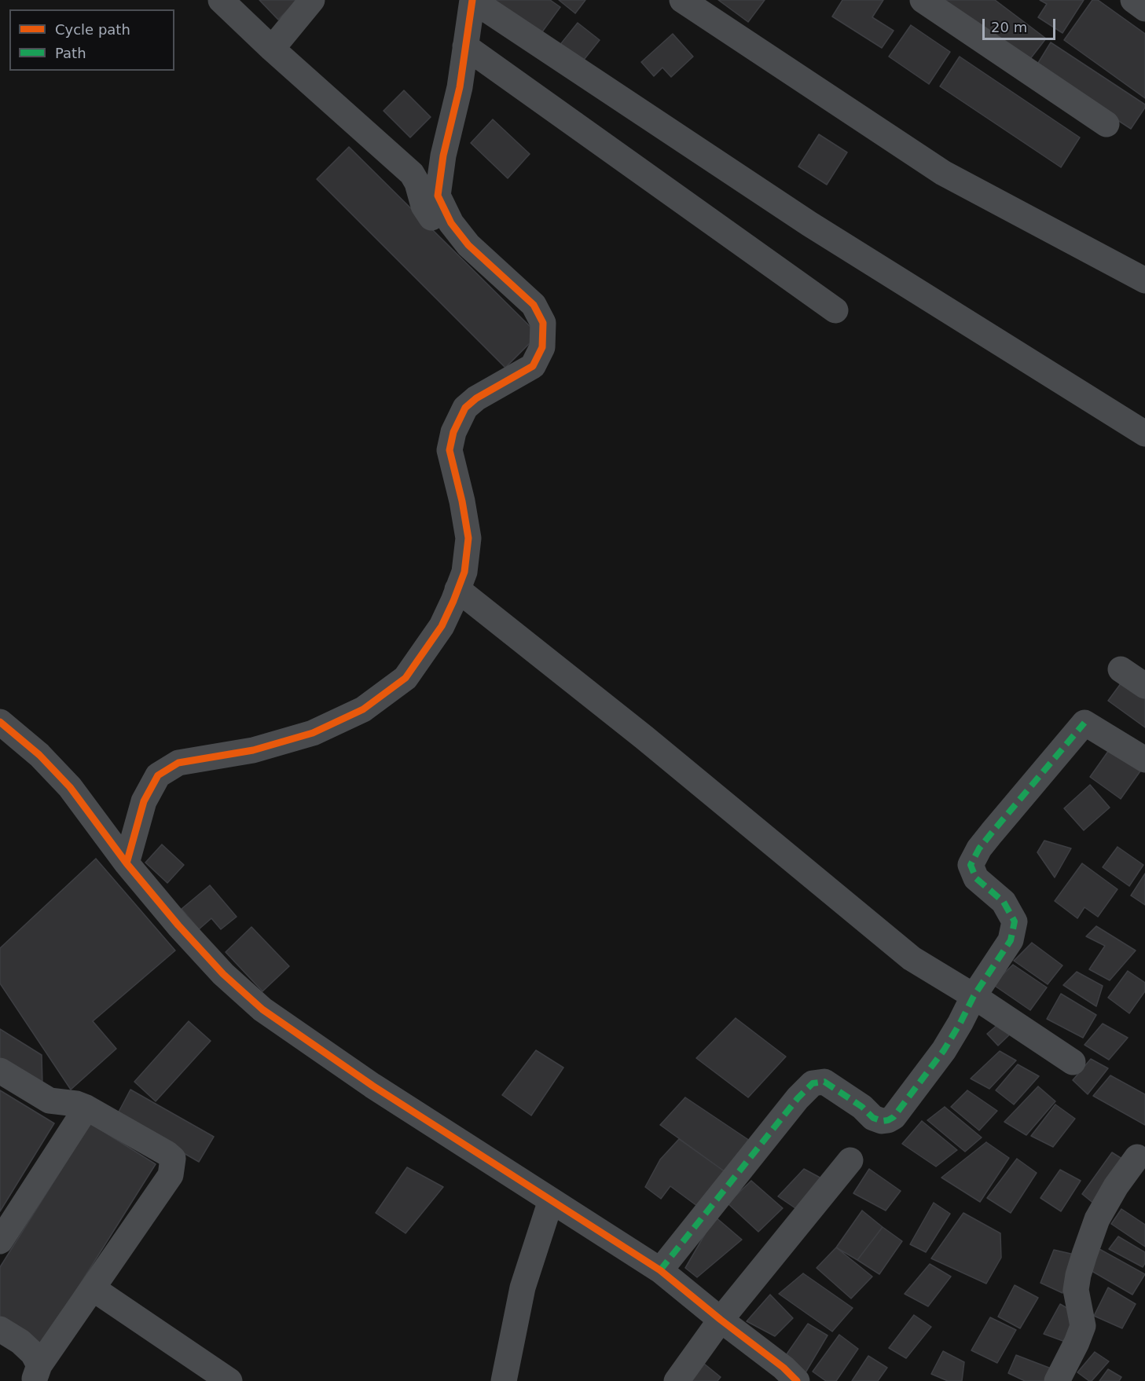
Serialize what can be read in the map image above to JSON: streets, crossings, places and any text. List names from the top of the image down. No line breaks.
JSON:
{"legend":["Cycle path","Path"],"scale_bar":"20 m"}
